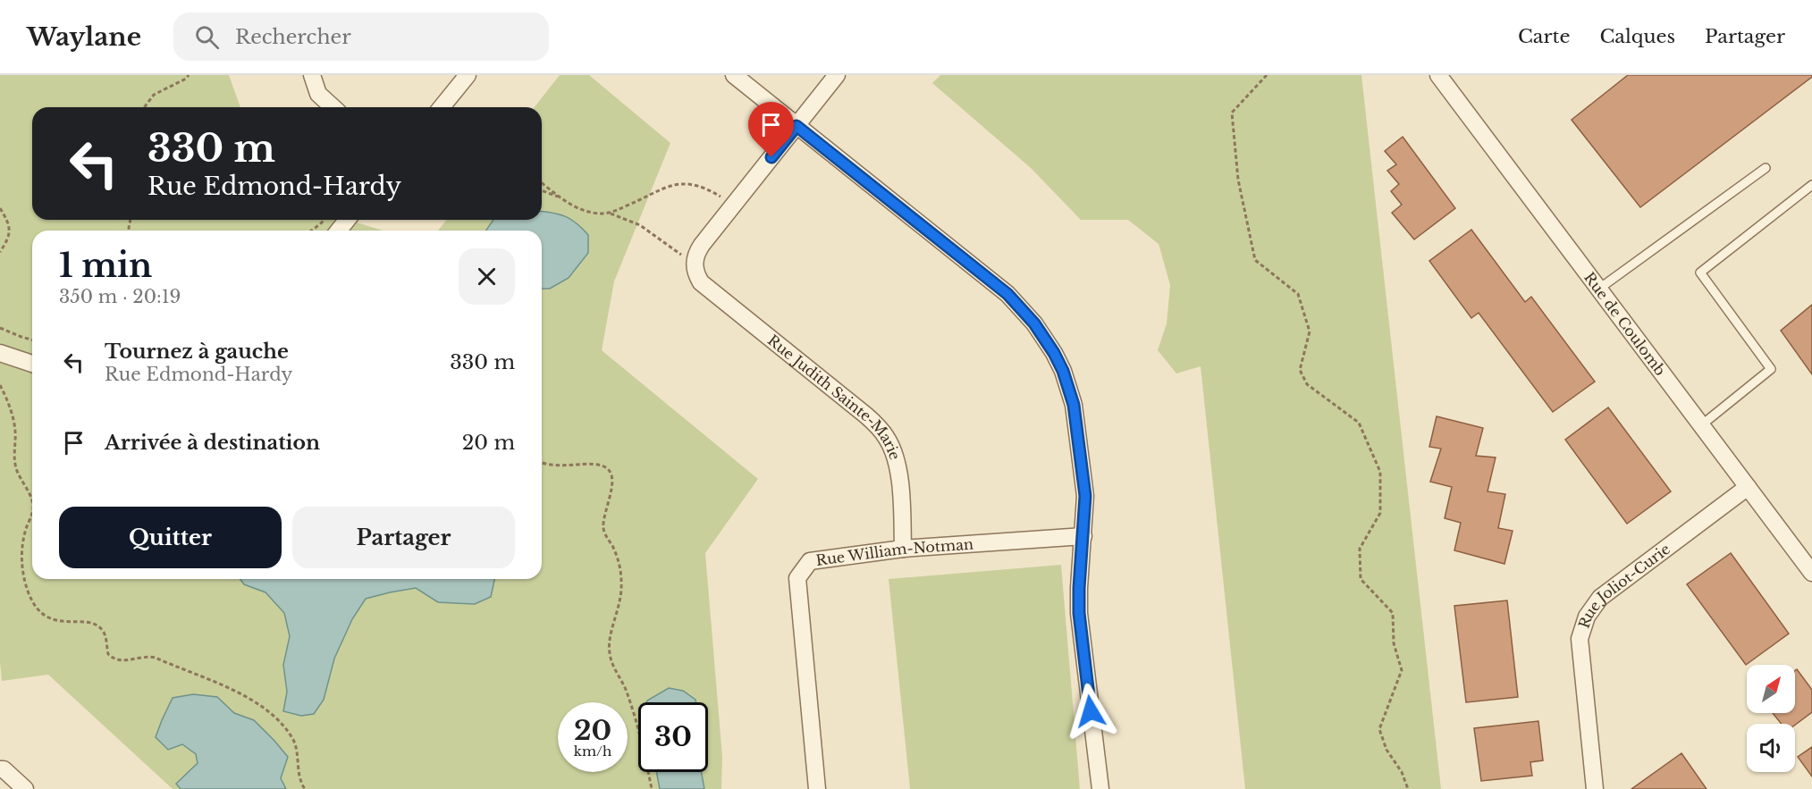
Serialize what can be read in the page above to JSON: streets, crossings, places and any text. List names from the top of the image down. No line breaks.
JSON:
{"streets":{"street":["Rue de Coulomb","Rue Judith Sainte-Marie","Rue William-Notman","Rue Joliot-Curie"]},"crossings":[["Rue de Coulomb","Rue Joliot-Curie"],["Rue Judith Sainte-Marie","Rue William-Notman"]],"north":"top right","page":{"header":"Waylane","search":"Rechercher","nav":["Carte","Calques","Partager"],"turn":["330 m","Rue Edmond-Hardy"],"heading":["1 min","350 m · 20:19"],"list":[{"name":"Tournez à gauche","note":"Rue Edmond-Hardy","value":"330 m"},{"name":"Arrivée à destination","value":"20 m"}],"buttons":["Quitter","Partager"],"speed":"20 km/h","limit":"30"}}
